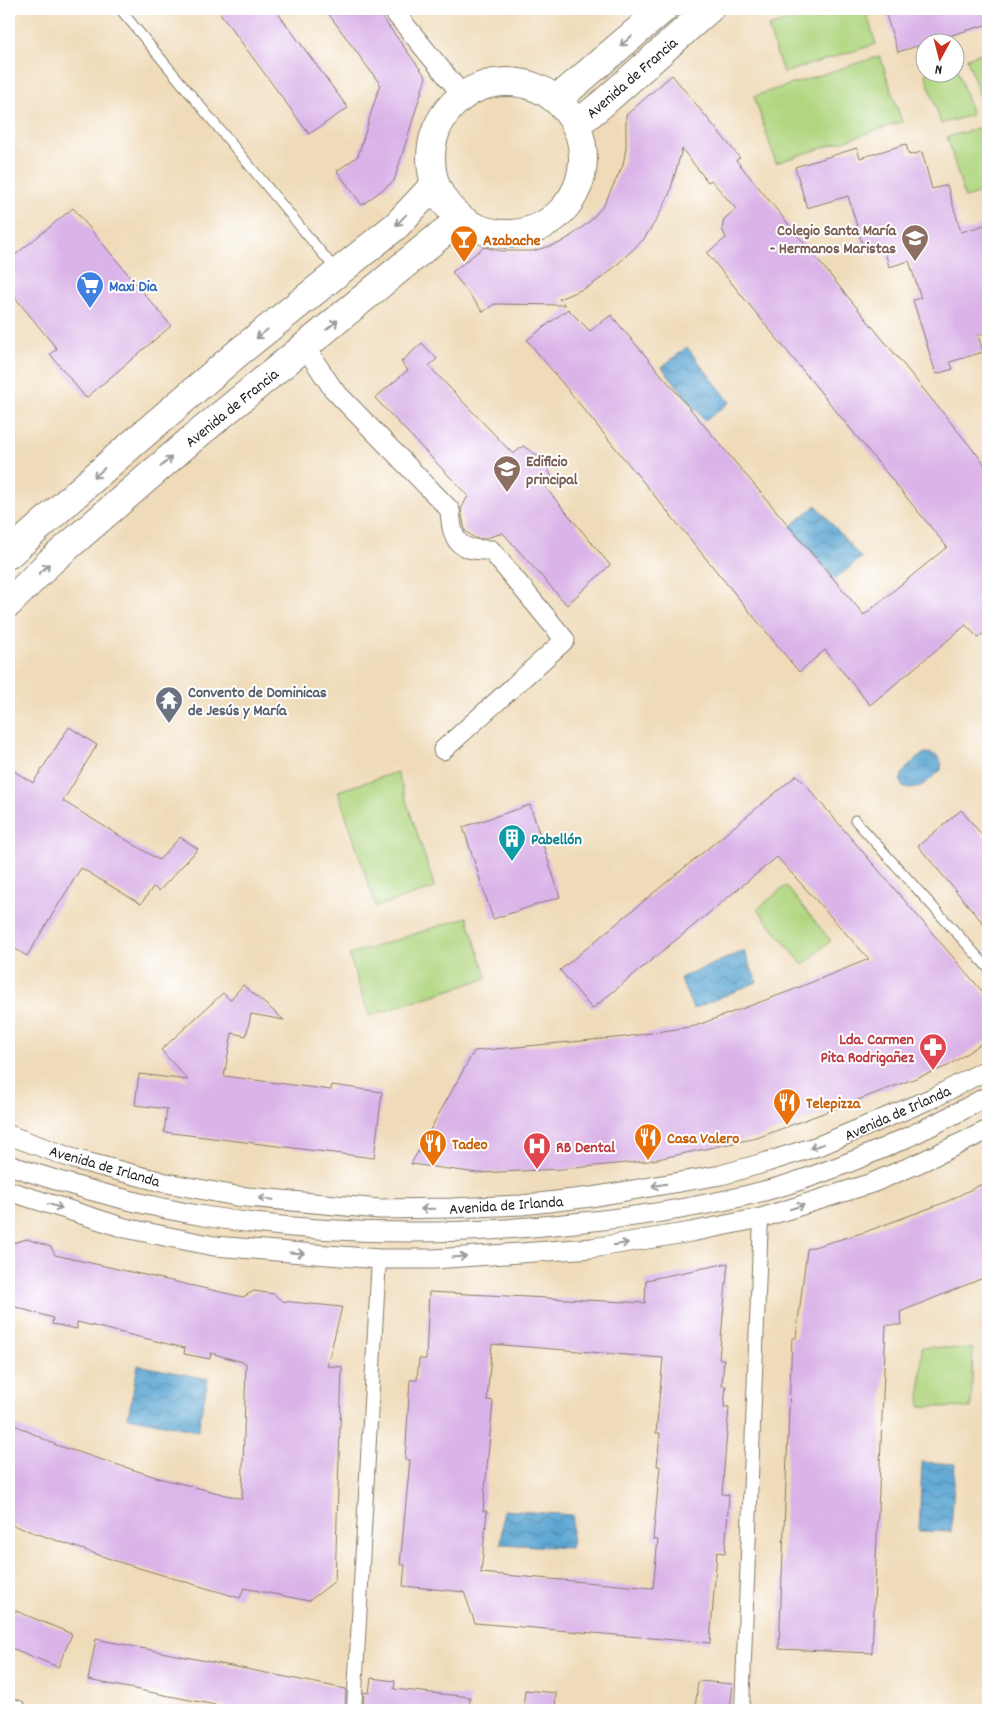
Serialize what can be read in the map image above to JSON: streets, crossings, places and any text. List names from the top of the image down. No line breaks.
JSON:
{"streets":{"main road":["Avenida de Francia"],"street":["Avenida de Irlanda"]},"places":{"school or university":["Colegio Santa María - Hermanos Maristas","Edificio principal"],"bar":["Azabache"],"supermarket":["Maxi Dia"],"temple":["Convento de Dominicas de Jesús y María"],"building":["Pabellón"],"pharmacy":["Lda. Carmen Pita Rodrigañez"],"restaurant":["Telepizza","Casa Valero","Tadeo"],"hospital":["RB Dental"]},"north":"bottom"}
